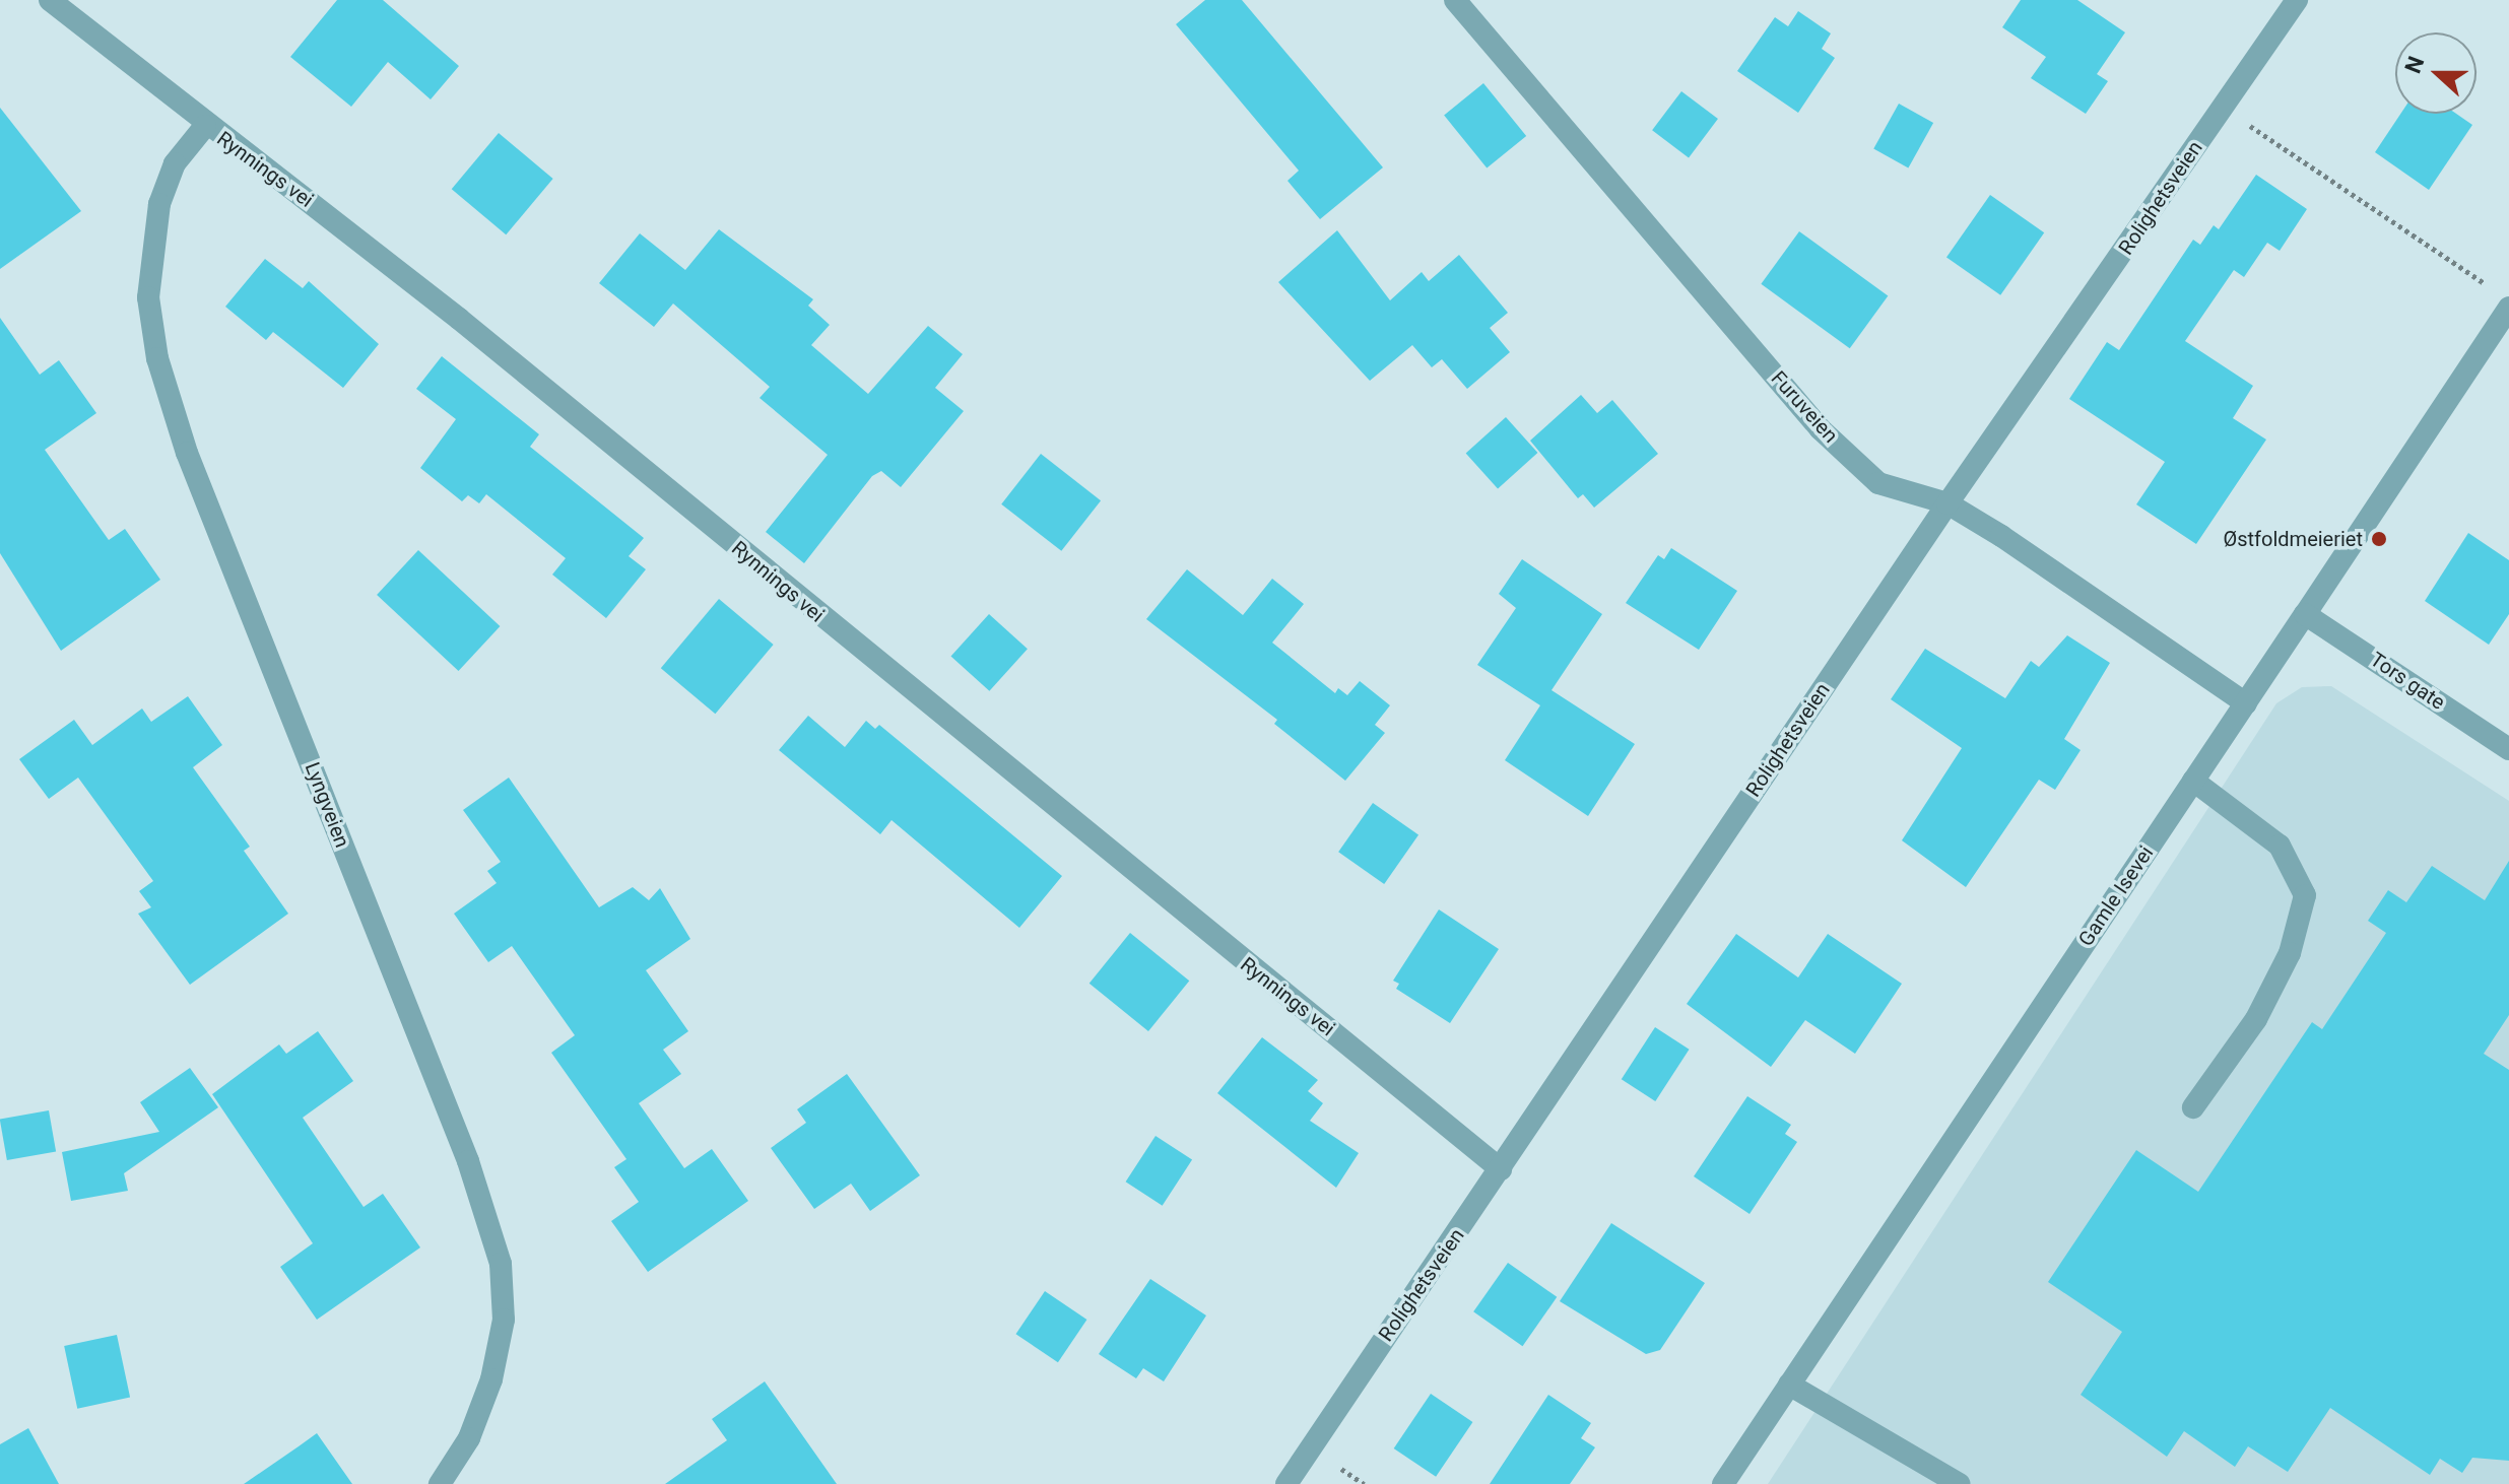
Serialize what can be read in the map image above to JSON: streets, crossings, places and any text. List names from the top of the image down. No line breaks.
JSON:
{"streets":{"street":["Rynnings vei","Rolighetsveien","Furuveien","Tors gate","Lyngveien","Gamle Isevei"]},"crossings":[["Rynnings vei","Rolighetsveien"],["Rynnings vei","Lyngveien"],["Rolighetsveien","Furuveien"],["Furuveien","Gamle Isevei"],["Tors gate","Gamle Isevei"]],"places":["Østfoldmeieriet"],"north":"left"}
